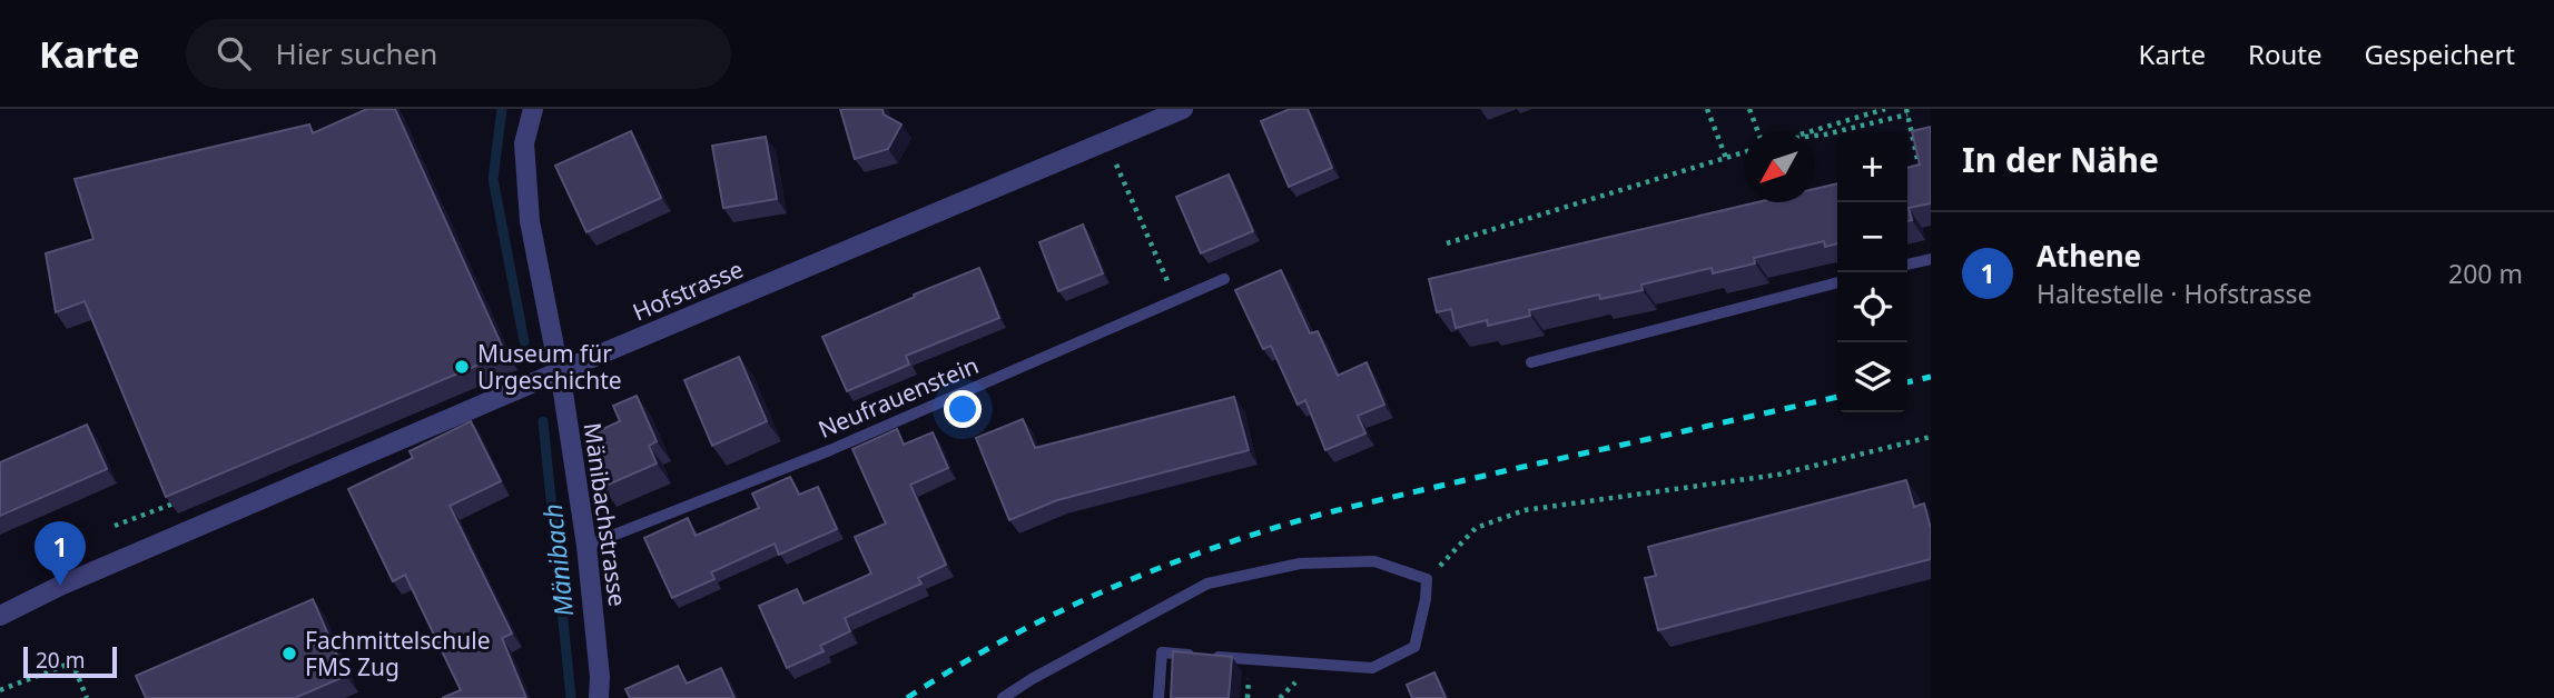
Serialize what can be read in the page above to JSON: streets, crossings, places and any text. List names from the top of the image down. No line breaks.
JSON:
{"streets":{"street":["Hofstrasse","Mänibachstrasse"],"lane":["Neufrauenstein"]},"crossings":[["Hofstrasse","Mänibachstrasse"],["Neufrauenstein","Mänibachstrasse"]],"water":["Mänibach"],"places":["Museum für Urgeschichte","Fachmittelschule FMS Zug"],"scale_bar":"20 m","north":"bottom left","page":{"header":"Karte","search":"Hier suchen","nav":["Karte","Route","Gespeichert"],"heading":"In der Nähe","map_buttons":["+","−"],"list":[{"mark":"1","name":"Athene","note":"Haltestelle · Hofstrasse","value":"200 m"}],"pins":"1","scale":"20 m"}}
